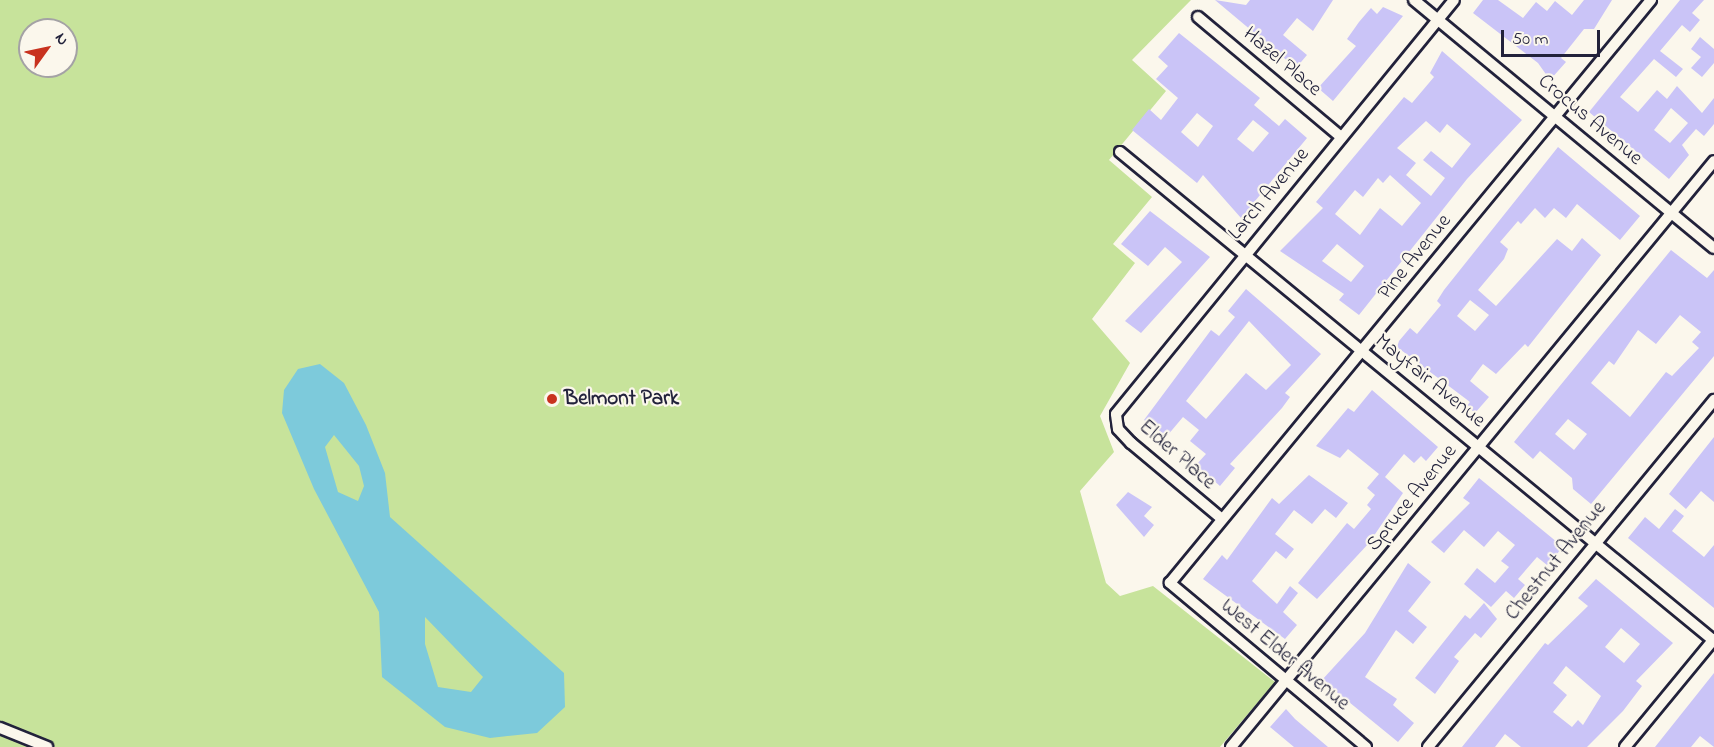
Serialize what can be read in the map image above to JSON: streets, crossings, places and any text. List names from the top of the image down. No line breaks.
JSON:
{"streets":{"street":["Hazel Place","Crocus Avenue","Larch Avenue","Pine Avenue","Mayfair Avenue","Elder Place","Spruce Avenue","Chestnut Avenue","West Elder Avenue"]},"crossings":[["Hazel Place","Larch Avenue"],["Crocus Avenue","Larch Avenue"],["Crocus Avenue","Pine Avenue"],["Crocus Avenue","Spruce Avenue"],["Larch Avenue","Mayfair Avenue"],["Larch Avenue","Elder Place"],["Pine Avenue","Mayfair Avenue"],["Pine Avenue","Elder Place"],["Pine Avenue","West Elder Avenue"],["Mayfair Avenue","Spruce Avenue"],["Mayfair Avenue","Chestnut Avenue"],["Spruce Avenue","West Elder Avenue"]],"places":["Belmont Park"],"scale_bar":"50 m","north":"top right"}
